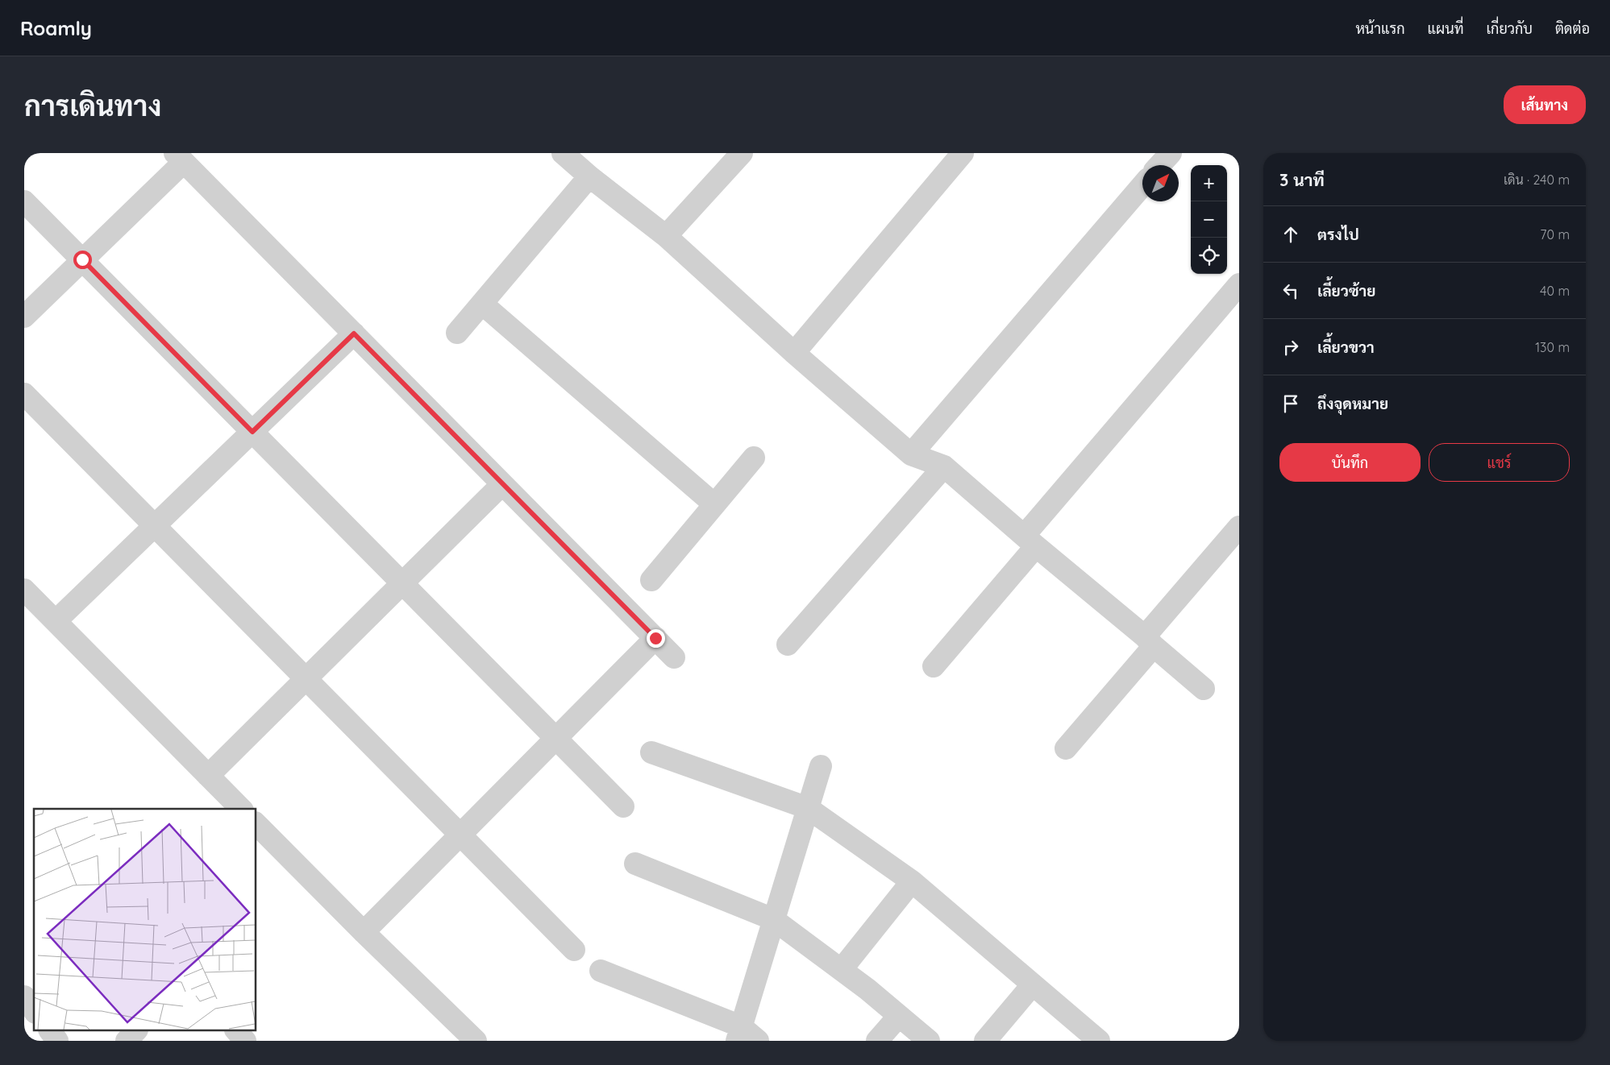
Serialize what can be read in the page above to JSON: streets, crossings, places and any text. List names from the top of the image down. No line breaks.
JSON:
{"north":"top right","page":{"header":"Roamly","nav":["หน้าแรก","แผนที่","เกี่ยวกับ","ติดต่อ"],"buttons":["เส้นทาง",["บันทึก","แชร์"]],"title":"การเดินทาง","heading":["3 นาที","เดิน · 240 m"],"map_buttons":["+","−"],"list":[["ตรงไป","70 m"],["เลี้ยวซ้าย","40 m"],["เลี้ยวขวา","130 m"],"ถึงจุดหมาย"]}}
